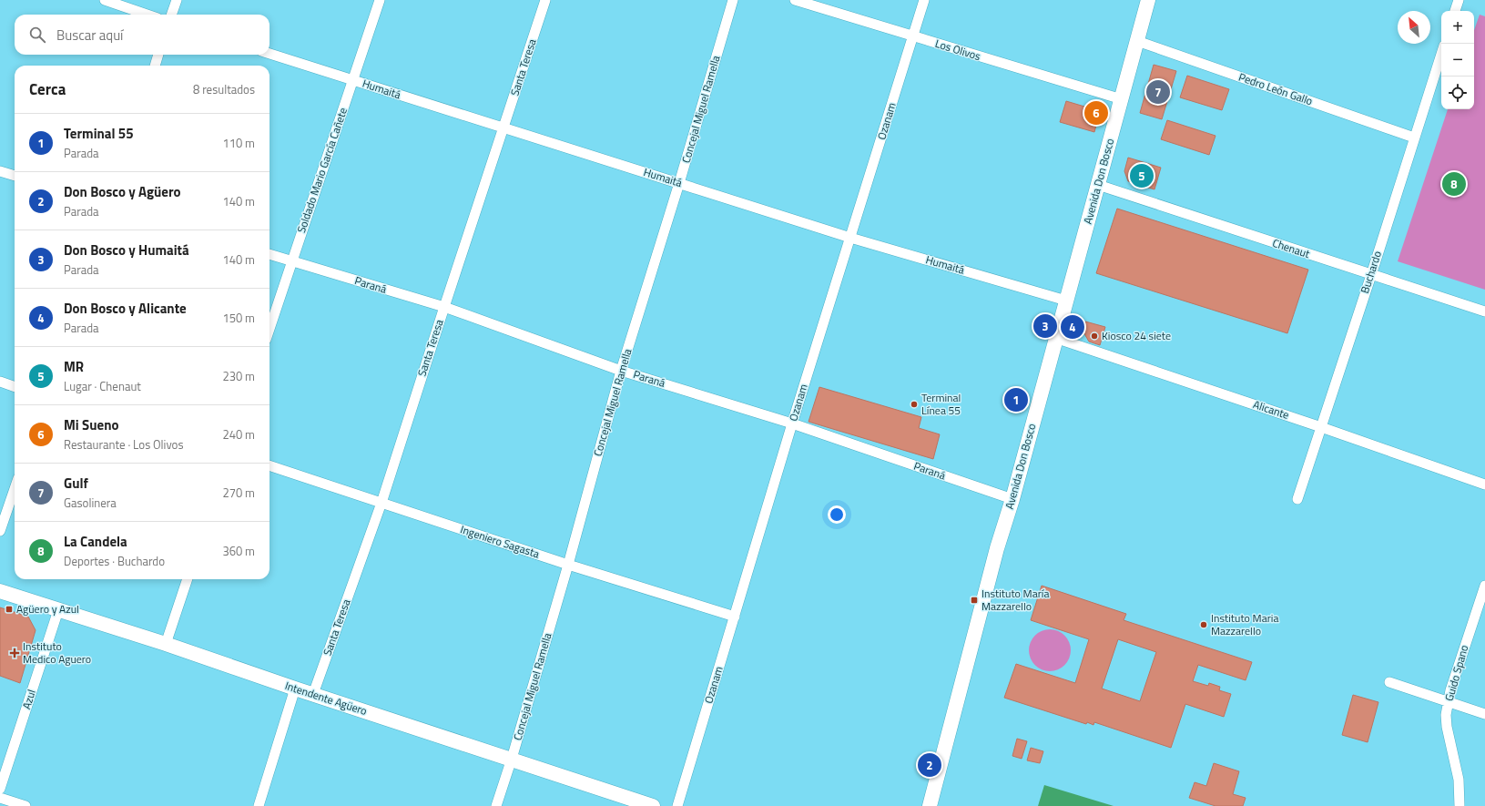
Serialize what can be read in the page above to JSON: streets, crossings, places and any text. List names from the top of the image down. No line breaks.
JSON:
{"streets":{"main road":["Avenida Don Bosco","Intendente Agüero"],"street":["Los Olivos","Santa Teresa","Humaitá","Pedro León Gallo","Concejal Miguel Ramella","Ozanam","Soldado Mario García Cañete","Chenaut","Buchardo","Paraná","Alicante","Ingeniero Sagasta","Guido Spano","Azul"]},"crossings":[["Los Olivos","Ozanam"],["Los Olivos","Avenida Don Bosco"],["Santa Teresa","Humaitá"],["Santa Teresa","Paraná"],["Santa Teresa","Ingeniero Sagasta"],["Santa Teresa","Intendente Agüero"],["Humaitá","Concejal Miguel Ramella"],["Humaitá","Ozanam"],["Humaitá","Soldado Mario García Cañete"],["Humaitá","Avenida Don Bosco"],["Pedro León Gallo","Avenida Don Bosco"],["Pedro León Gallo","Buchardo"],["Concejal Miguel Ramella","Paraná"],["Concejal Miguel Ramella","Ingeniero Sagasta"],["Concejal Miguel Ramella","Intendente Agüero"],["Ozanam","Paraná"],["Ozanam","Ingeniero Sagasta"],["Soldado Mario García Cañete","Paraná"],["Avenida Don Bosco","Chenaut"],["Avenida Don Bosco","Paraná"],["Avenida Don Bosco","Alicante"],["Chenaut","Buchardo"],["Buchardo","Alicante"],["Intendente Agüero","Azul"]],"places":{"other":["Kiosco 24 siete","Terminal Línea 55","Instituto Maria Mazzarello"],"transit":["Instituto María Mazzarello","Agüero y Azul"],"health":["Instituto Medico Aguero"]},"north":"top left","page":{"map_buttons":["+","−"],"search":"Buscar aquí","heading":["Cerca","8 resultados"],"pins":["7","6","5","8","3","4","1","2"],"list":[{"mark":"1","name":"Terminal 55","note":"Parada","value":"110 m"},{"mark":"2","name":"Don Bosco y Agüero","note":"Parada","value":"140 m"},{"mark":"3","name":"Don Bosco y Humaitá","note":"Parada","value":"140 m"},{"mark":"4","name":"Don Bosco y Alicante","note":"Parada","value":"150 m"},{"mark":"5","name":"MR","note":"Lugar · Chenaut","value":"230 m"},{"mark":"6","name":"Mi Sueno","note":"Restaurante · Los Olivos","value":"240 m"},{"mark":"7","name":"Gulf","note":"Gasolinera","value":"270 m"},{"mark":"8","name":"La Candela","note":"Deportes · Buchardo","value":"360 m"}]}}
